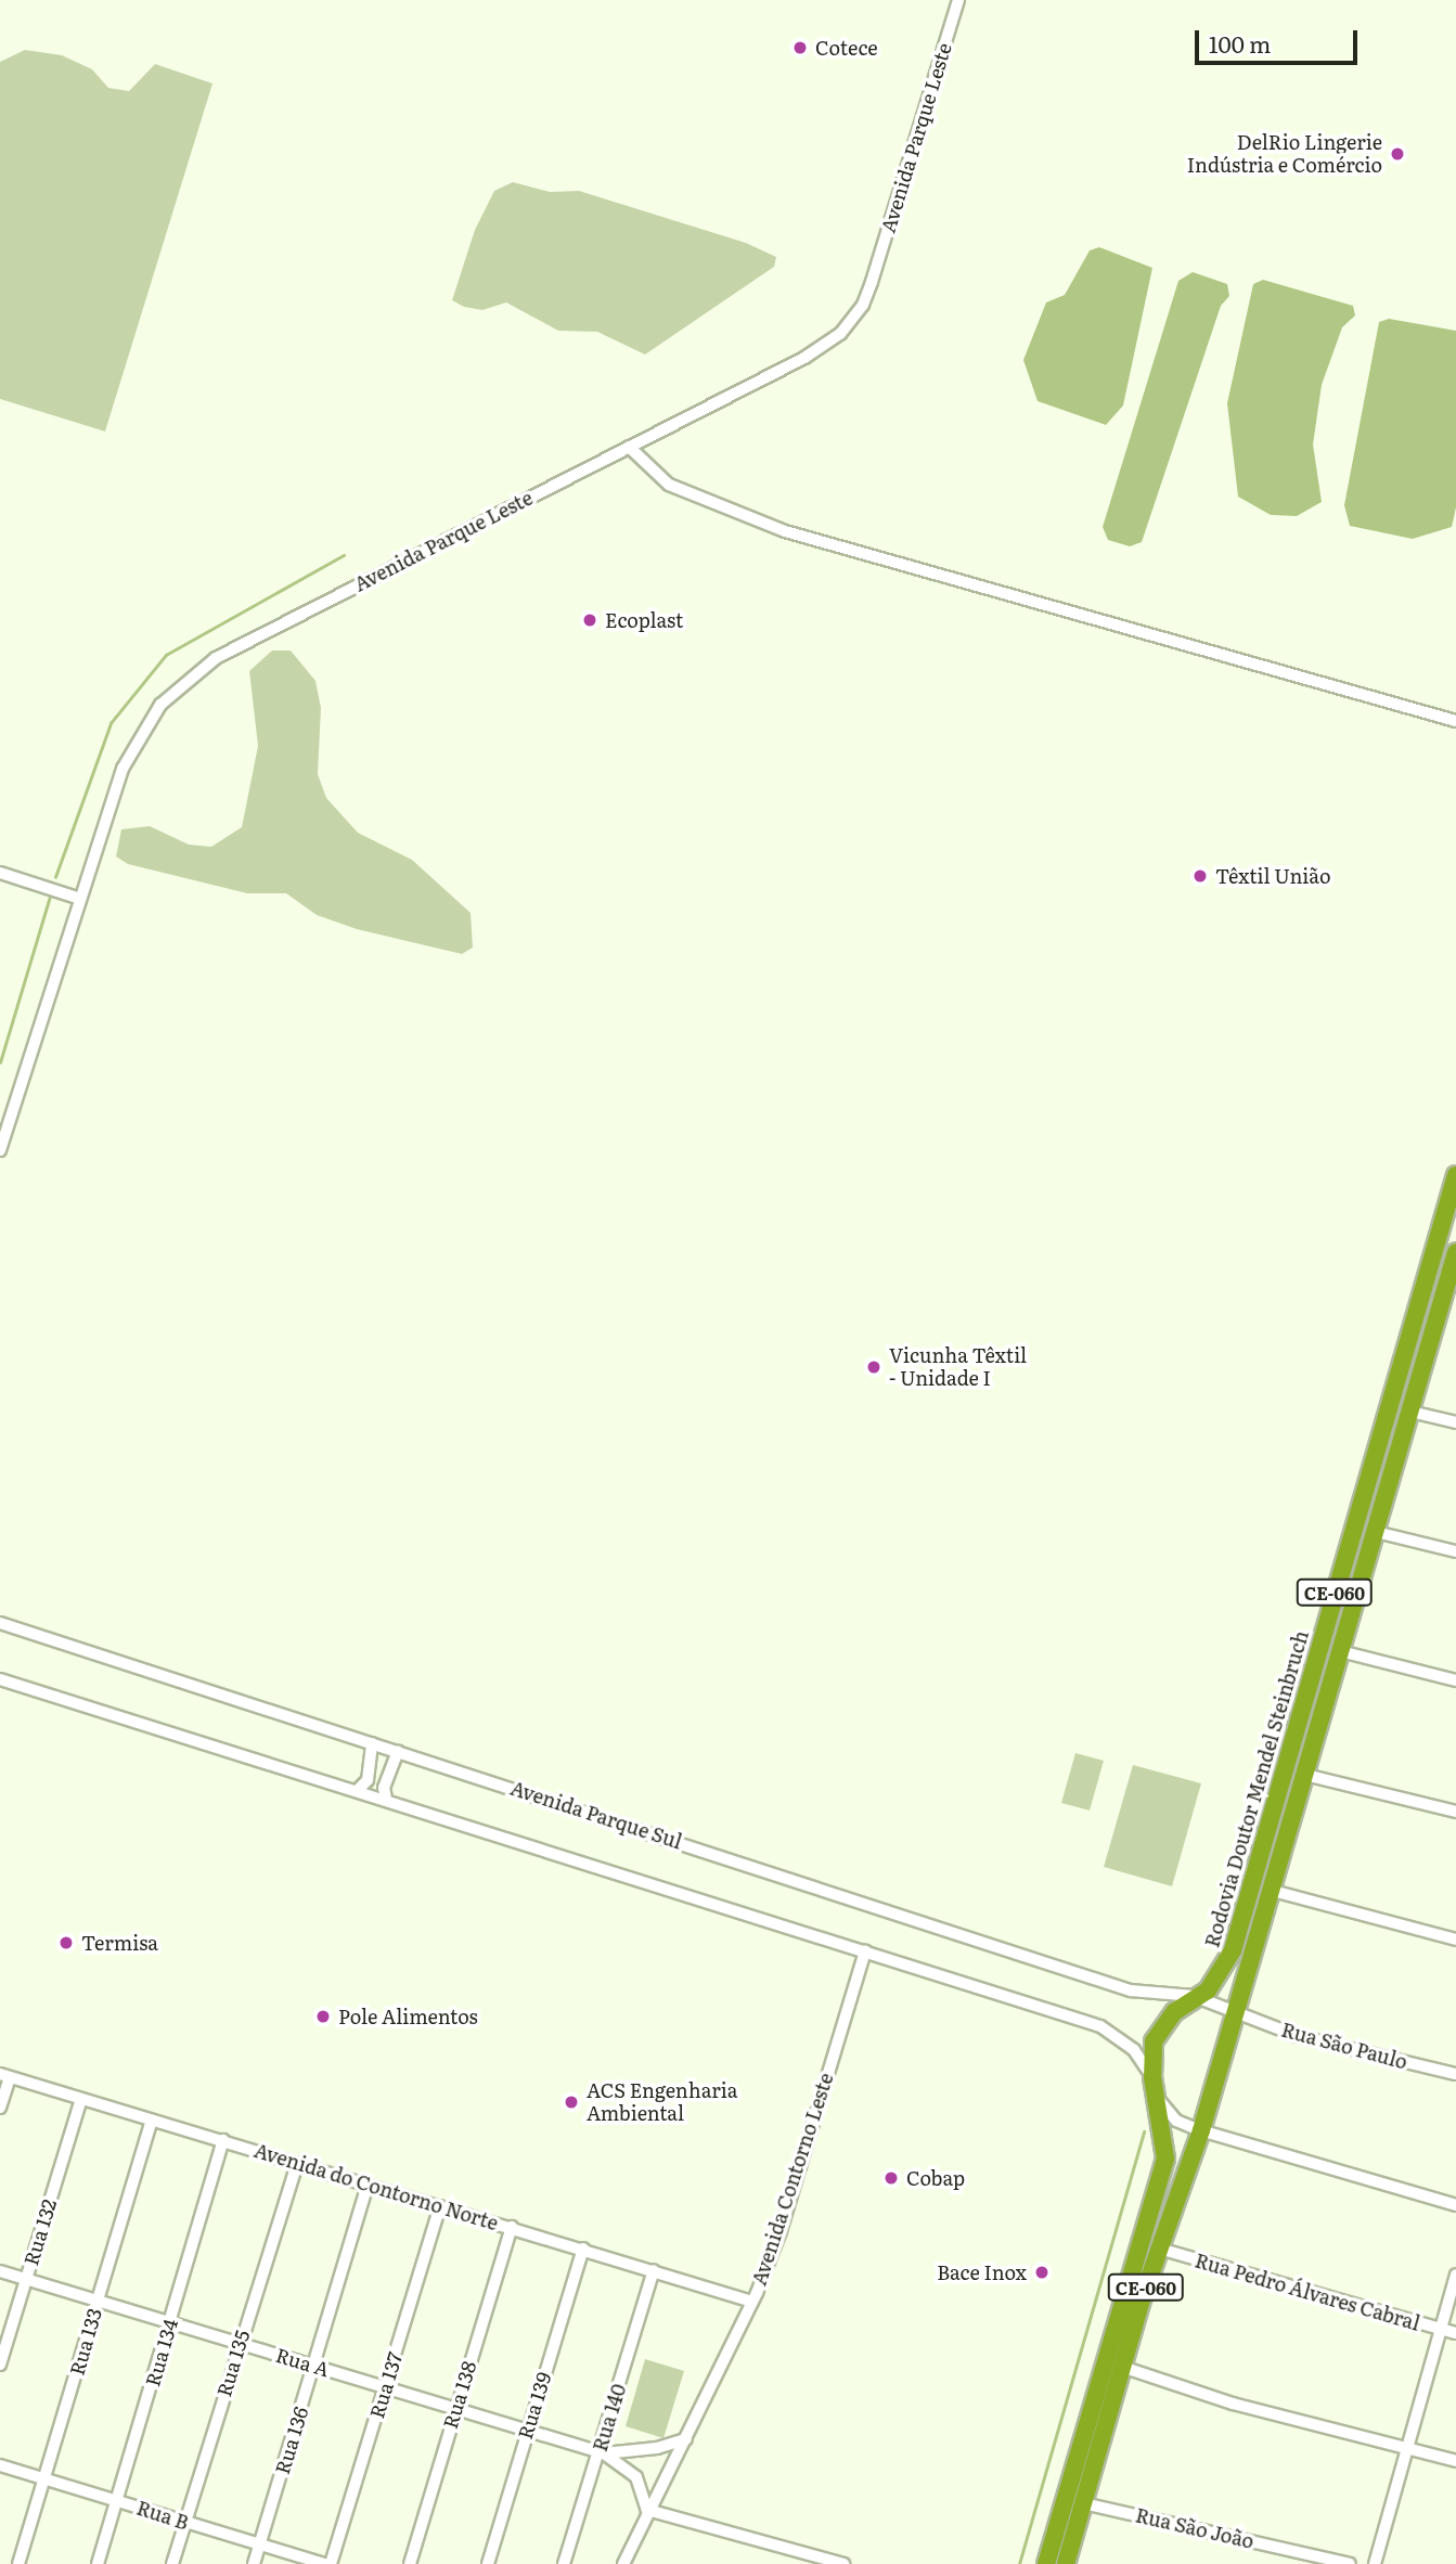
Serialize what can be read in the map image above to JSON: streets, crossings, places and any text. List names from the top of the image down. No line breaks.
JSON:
{"streets":{"highway":["CE-060","Rodovia Doutor Mendel Steinbruch"],"street":["Avenida Parque Leste","Avenida Parque Sul","Rua São Paulo","Avenida Contorno Leste","Avenida do Contorno Norte","Rua 132","Rua Pedro Álvares Cabral","Rua 133","Rua 134","Rua A","Rua 135","Rua 137","Rua 138","Rua 139","Rua 140","Rua 136","Rua B","Rua São João"]},"crossings":[["CE-060","Avenida Parque Sul"],["CE-060","Rua São Paulo"],["CE-060","Rua Pedro Álvares Cabral"],["CE-060","Rua São João"],["Rodovia Doutor Mendel Steinbruch","Avenida Parque Sul"],["Avenida Parque Sul","Rua São Paulo"],["Avenida Contorno Leste","Avenida do Contorno Norte"],["Avenida Contorno Leste","Rua A"],["Avenida do Contorno Norte","Rua 132"],["Avenida do Contorno Norte","Rua 133"],["Avenida do Contorno Norte","Rua 134"],["Avenida do Contorno Norte","Rua 135"],["Avenida do Contorno Norte","Rua 137"],["Avenida do Contorno Norte","Rua 138"],["Avenida do Contorno Norte","Rua 139"],["Avenida do Contorno Norte","Rua 140"],["Avenida do Contorno Norte","Rua 136"],["Rua 132","Rua A"],["Rua 133","Rua A"],["Rua 133","Rua B"],["Rua 134","Rua A"],["Rua 134","Rua B"],["Rua A","Rua 135"],["Rua A","Rua 137"],["Rua A","Rua 138"],["Rua A","Rua 139"],["Rua A","Rua 140"],["Rua A","Rua 136"],["Rua 135","Rua B"],["Rua 136","Rua B"]],"places":["Cotece","DelRio Lingerie Indústria e Comércio","Ecoplast","Têxtil União","Vicunha Têxtil - Unidade I","Termisa","Pole Alimentos","ACS Engenharia Ambiental","Cobap","Bace Inox"],"scale_bar":"100 m"}
